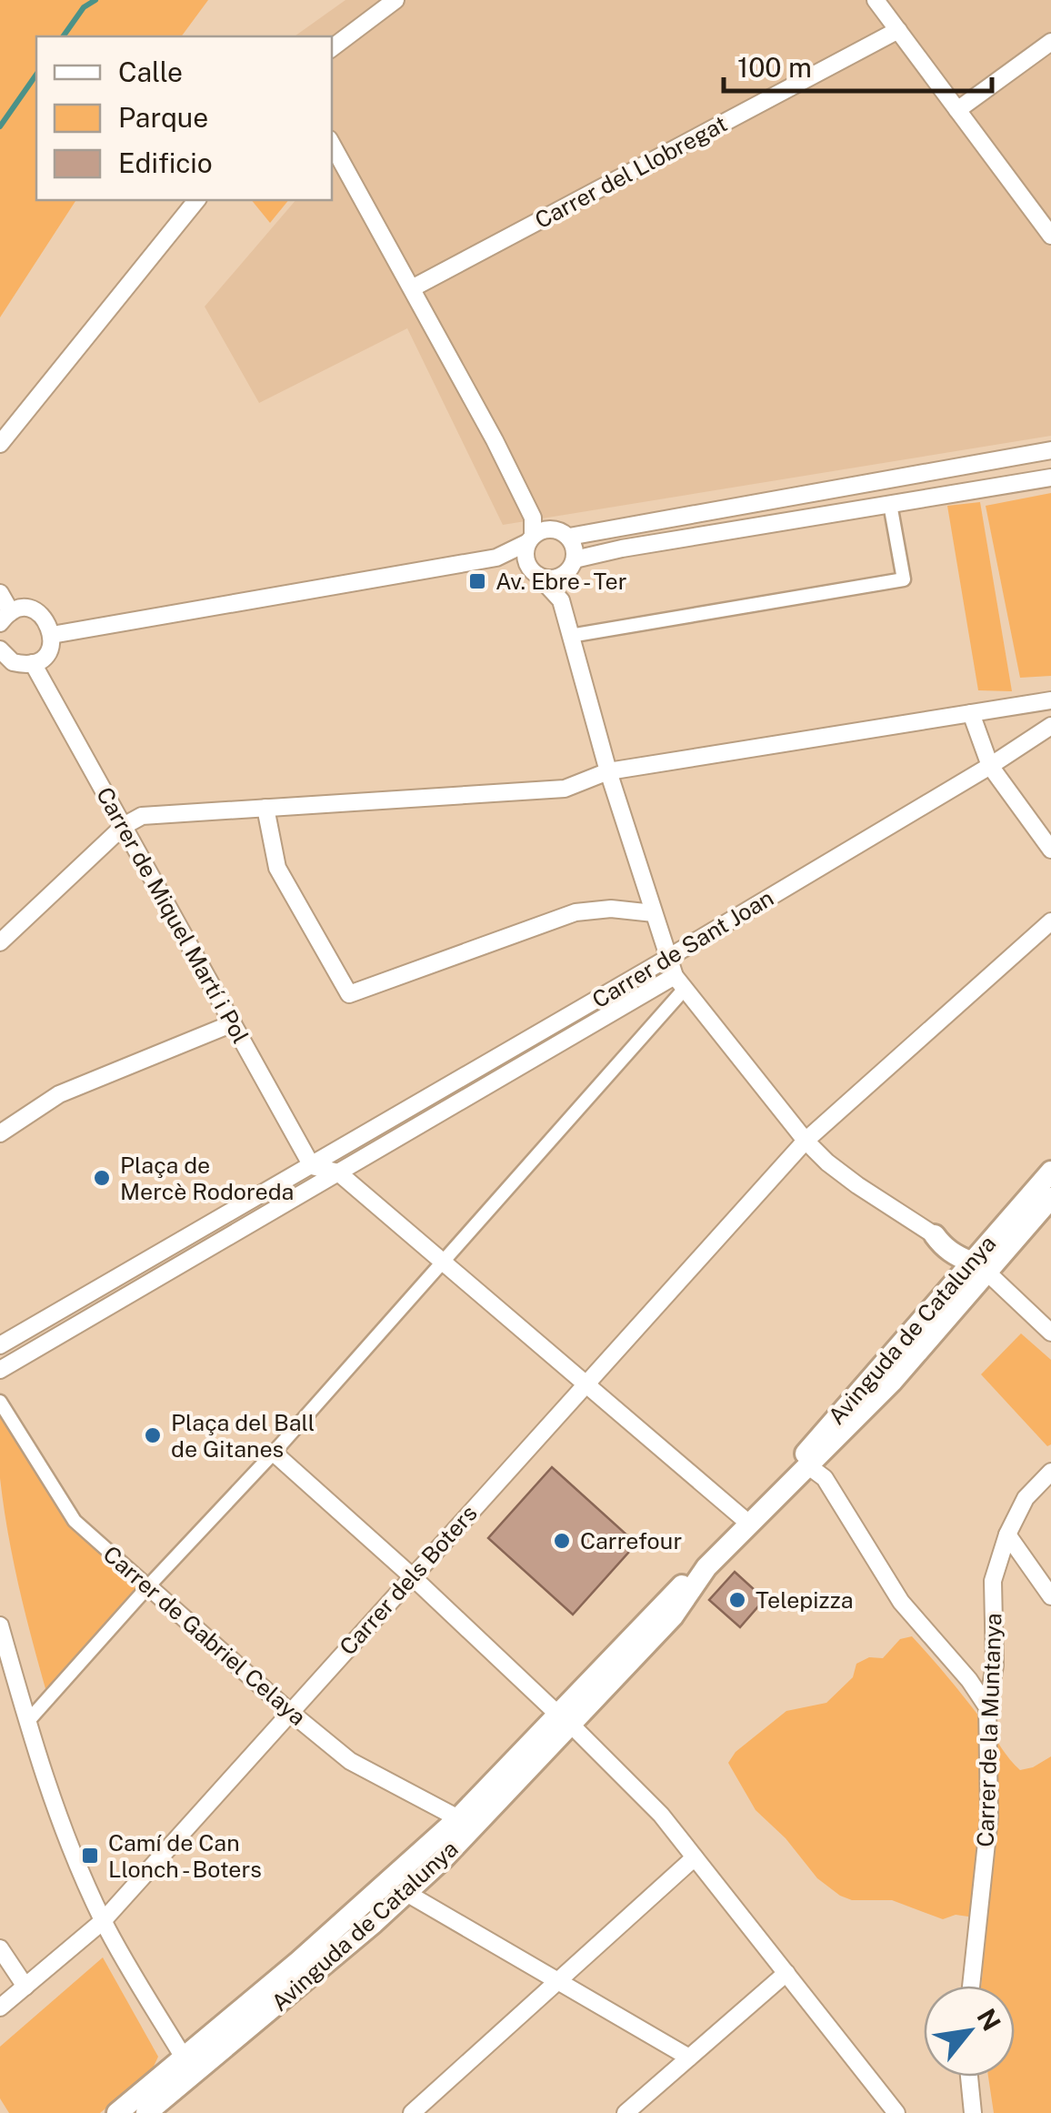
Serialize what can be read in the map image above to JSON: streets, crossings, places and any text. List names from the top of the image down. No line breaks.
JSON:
{"streets":{"street":["Carrer del Llobregat","Carrer de Miquel Martí i Pol","Carrer de Sant Joan","Avinguda de Catalunya","Carrer dels Boters","Carrer de Gabriel Celaya","Carrer de la Muntanya"]},"crossings":[["Carrer de Miquel Martí i Pol","Carrer de Sant Joan"],["Avinguda de Catalunya","Carrer de Gabriel Celaya"],["Carrer dels Boters","Carrer de Gabriel Celaya"]],"places":{"transit":["Av. Ebre - Ter","Camí de Can Llonch - Boters"],"other":["Plaça de Mercè Rodoreda","Plaça del Ball de Gitanes","Carrefour","Telepizza"]},"legend":["Calle","Parque","Edificio"],"scale_bar":"100 m","north":"top right"}
